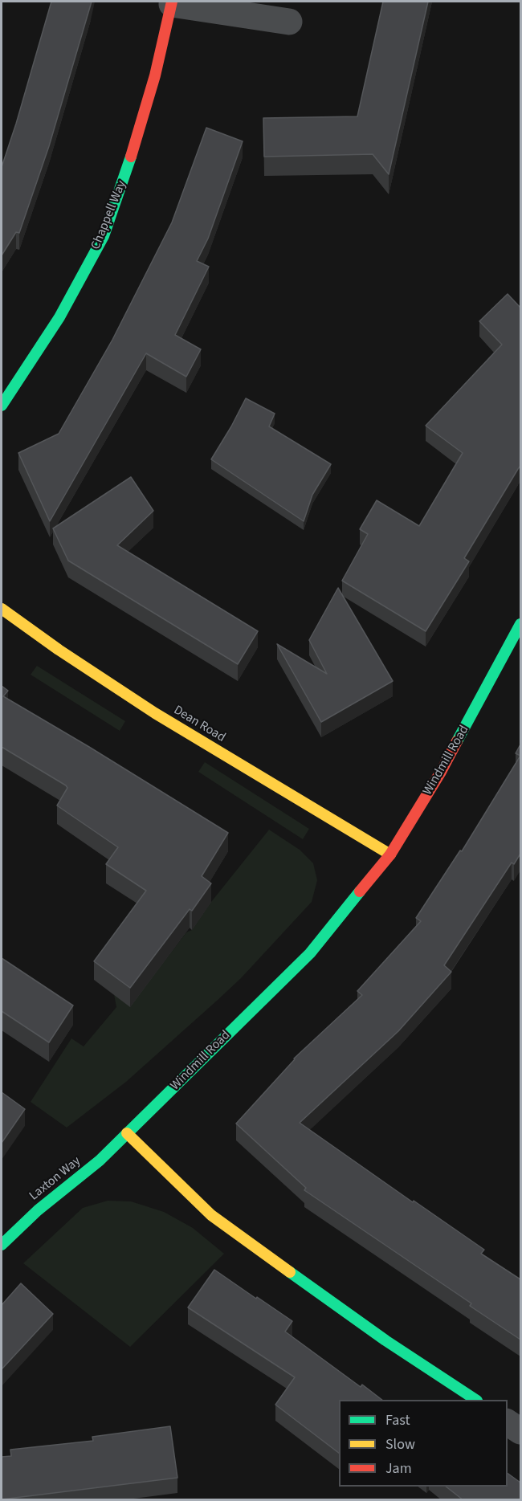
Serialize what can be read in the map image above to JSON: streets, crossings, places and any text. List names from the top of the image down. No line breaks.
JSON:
{"streets":{"street":["Chappell Way","Dean Road","Windmill Road","Laxton Way"]},"crossings":[["Dean Road","Windmill Road"],["Windmill Road","Laxton Way"]],"legend":["Fast","Slow","Jam"]}
